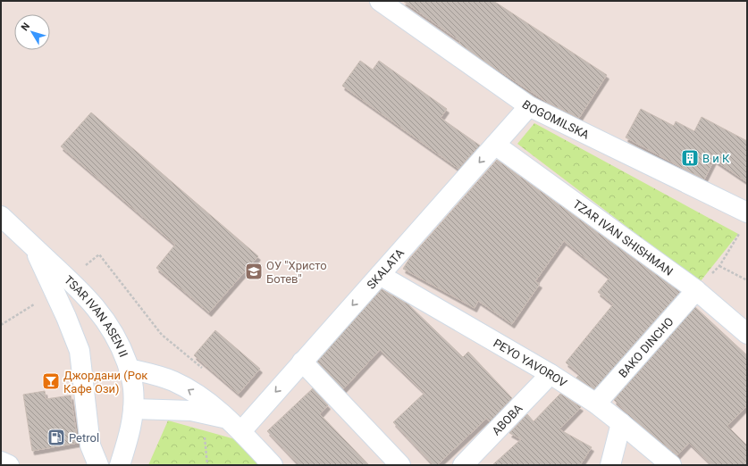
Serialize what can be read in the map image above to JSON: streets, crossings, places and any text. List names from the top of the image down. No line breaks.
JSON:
{"streets":{"street":["BOGOMILSKA","TZAR IVAN SHISHMAN","SKALATA","TSAR IVAN ASEN II","BAKO DINCHO","PEYO YAVOROV","ABOBA"]},"crossings":[["BOGOMILSKA","SKALATA"],["TZAR IVAN SHISHMAN","SKALATA"],["TZAR IVAN SHISHMAN","BAKO DINCHO"],["SKALATA","PEYO YAVOROV"],["BAKO DINCHO","PEYO YAVOROV"],["PEYO YAVOROV","ABOBA"]],"one_way":["SKALATA"],"places":{"building":["В и К"],"school or university":["ОУ \"Христо Ботев\""],"bar":["Джордани (Рок Кафе Ози)"],"fuel station":["Petrol"]},"north":"top left"}
